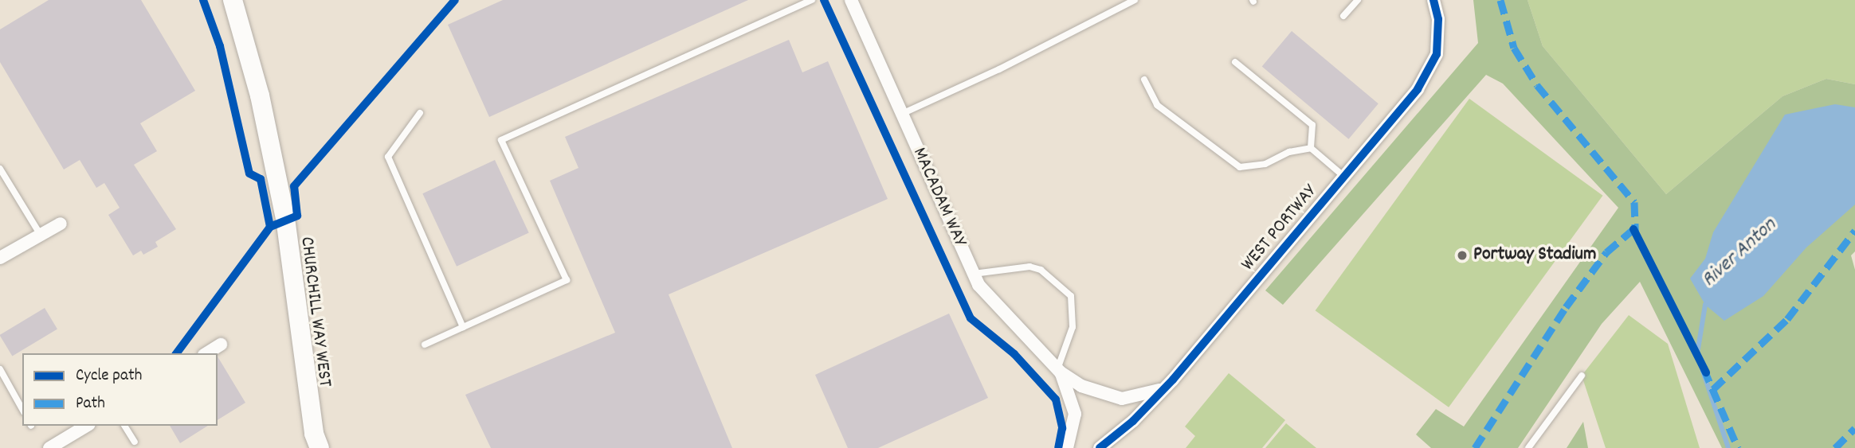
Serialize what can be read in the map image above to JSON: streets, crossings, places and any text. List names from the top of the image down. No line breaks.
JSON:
{"streets":{"main road":["CHURCHILL WAY WEST"],"street":["MACADAM WAY","WEST PORTWAY"]},"water":["River Anton"],"places":["Portway Stadium"],"legend":["Cycle path","Path"]}
